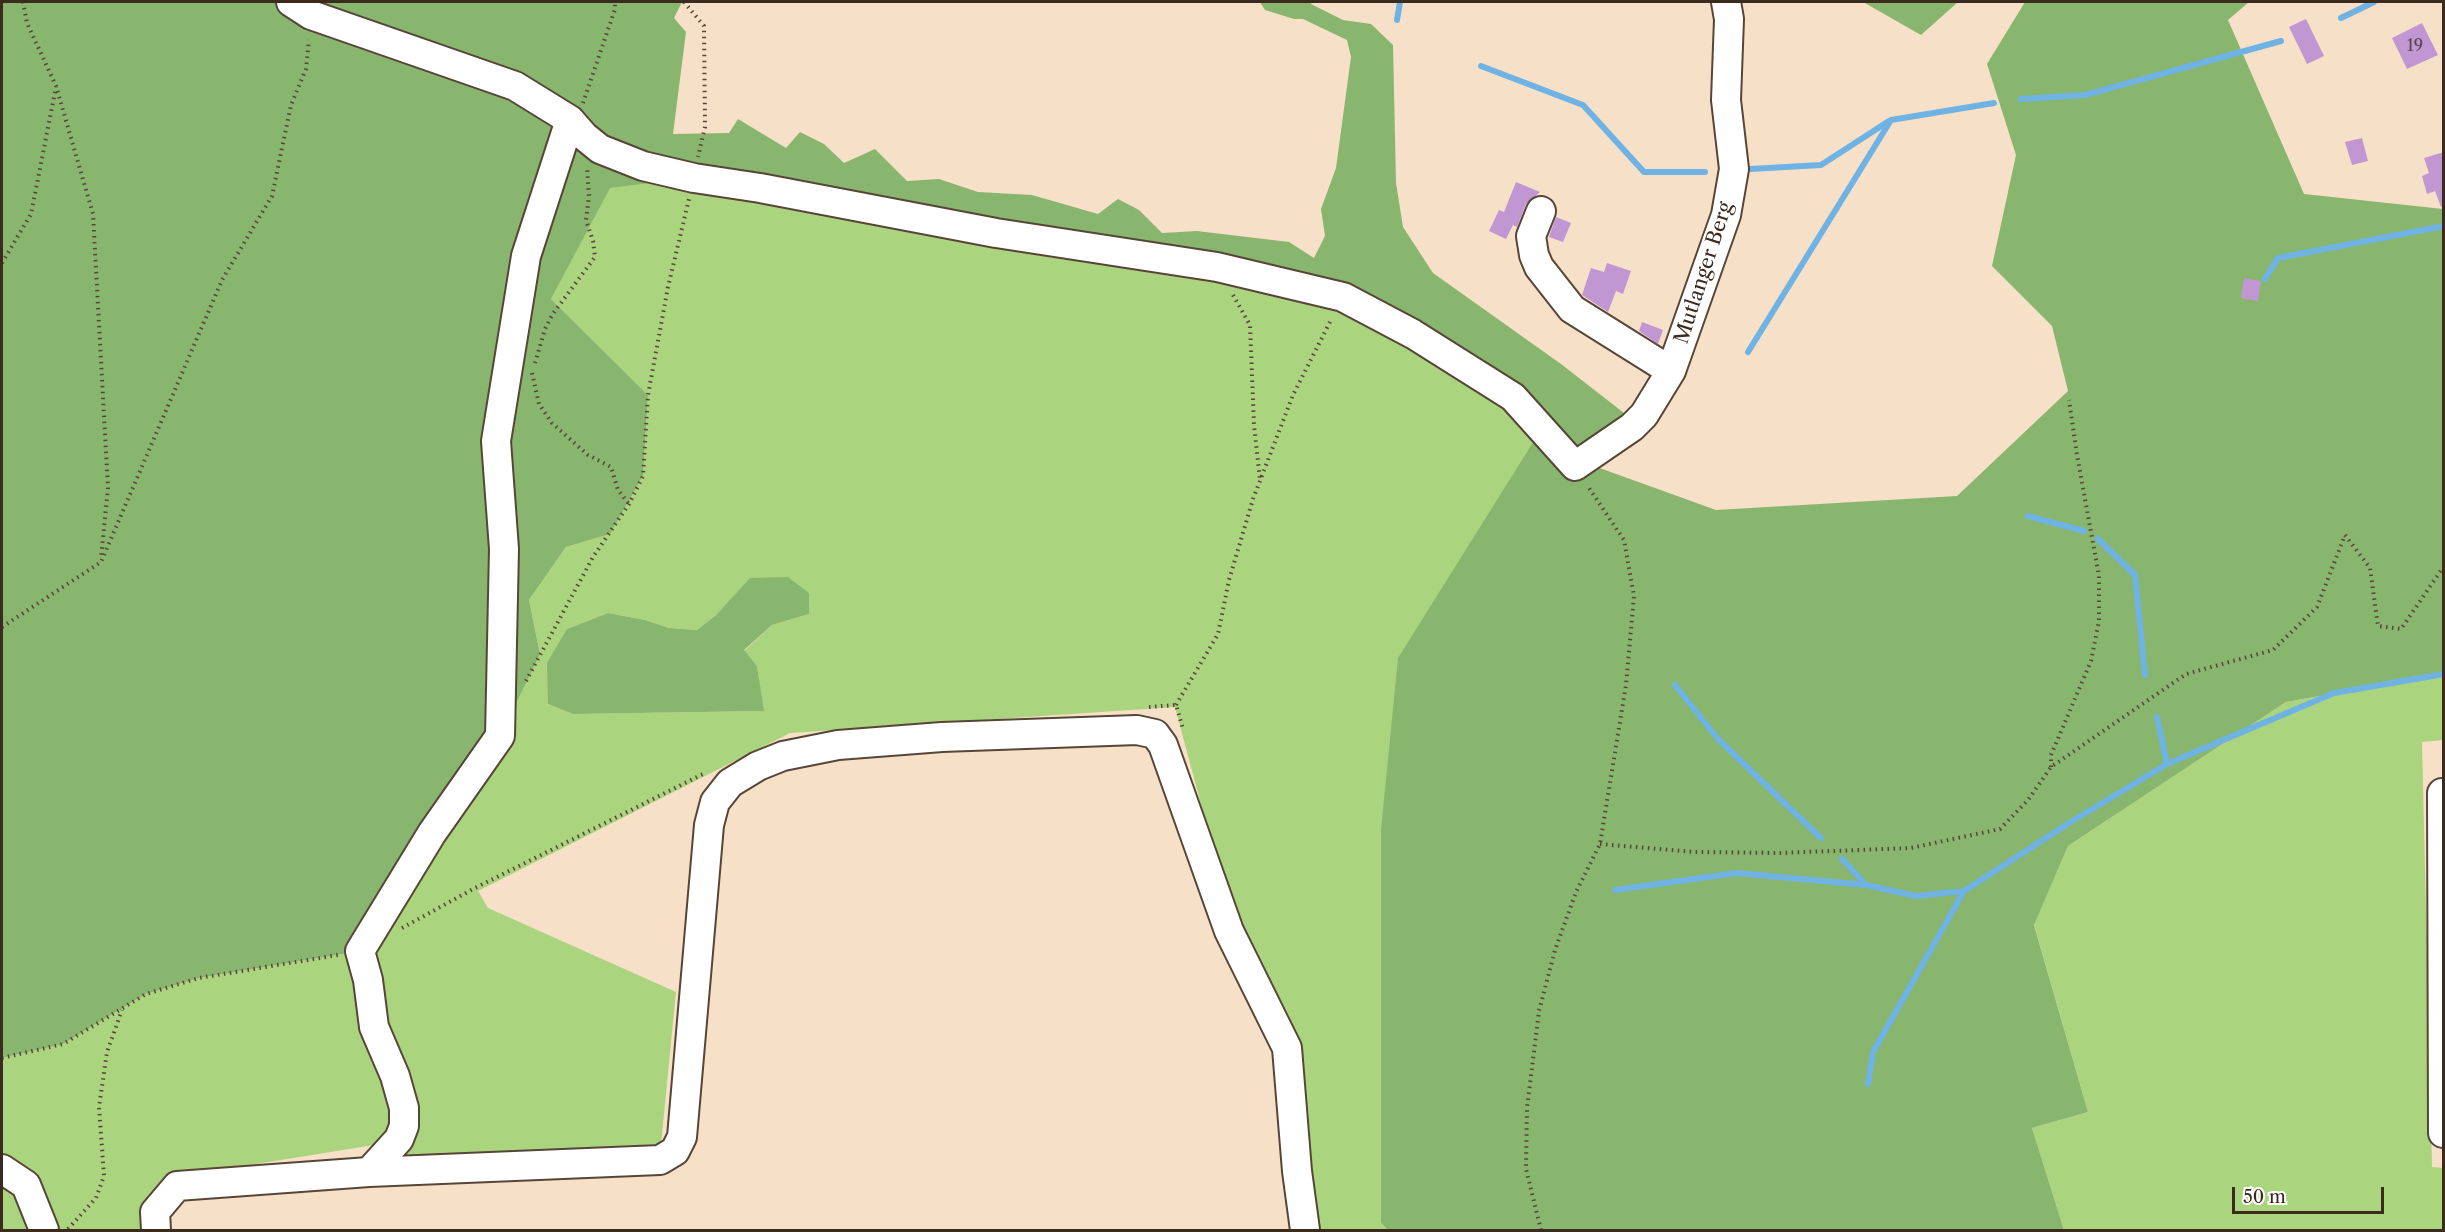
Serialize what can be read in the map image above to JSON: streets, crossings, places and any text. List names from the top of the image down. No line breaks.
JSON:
{"streets":{"street":["Mutlanger Berg"]},"house_numbers":["19"],"scale_bar":"50 m"}
